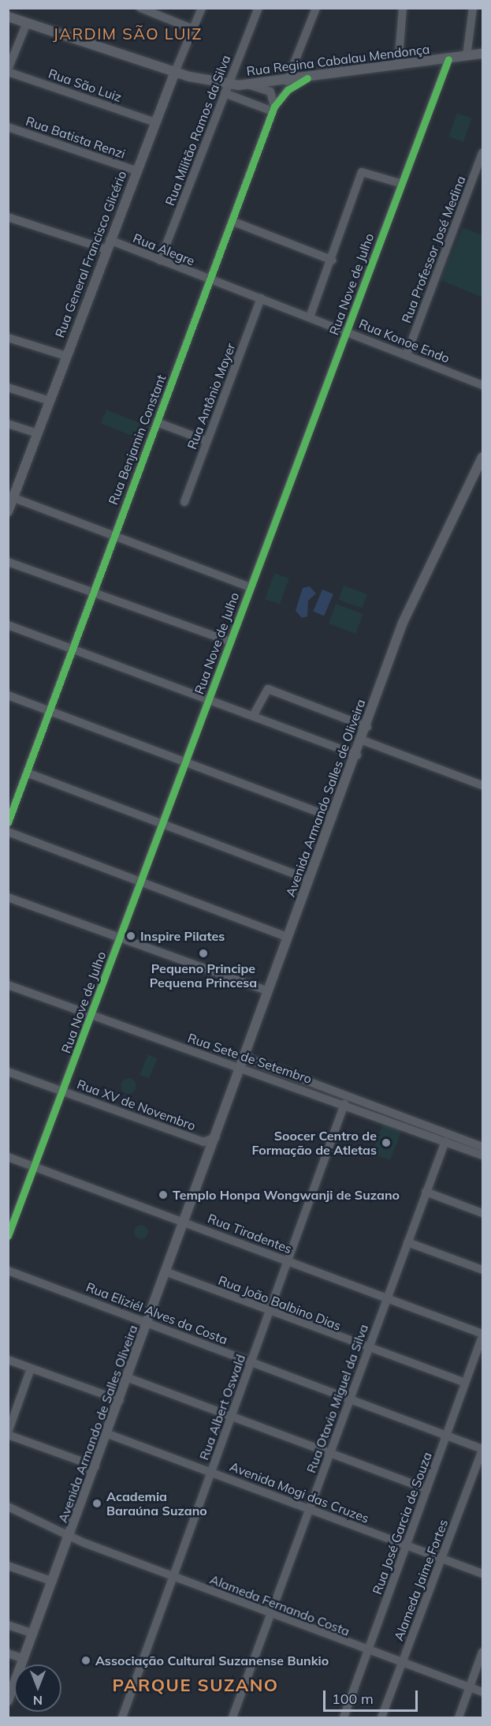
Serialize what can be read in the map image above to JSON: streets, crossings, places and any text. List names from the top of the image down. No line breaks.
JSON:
{"streets":{"main road":["Rua Regina Cabalau Mendonça","Rua General Francisco Glicério","Avenida Armando Salles de Oliveira","Avenida Armando de Salles Oliveira"],"street":["Rua São Luiz","Rua Militão Ramos da Silva","Rua Batista Renzi","Rua Alegre","Rua Professor José Medina","Rua Nove de Julho","Rua Konoe Endo","Rua Antônio Mayer","Rua Benjamin Constant","Rua Sete de Setembro","Rua XV de Novembro","Rua Tiradentes","Rua João Balbino Dias","Rua Eliziél Alves da Costa","Rua Otavio Miguel da Silva","Rua Albert Oswald","Avenida Mogi das Cruzes","Rua José Garcia de Souza","Alameda Jaime Fortes","Alameda Fernando Costa"]},"crossings":[["Rua Regina Cabalau Mendonça","Rua Militão Ramos da Silva"],["Rua Regina Cabalau Mendonça","Rua General Francisco Glicério"],["Rua Regina Cabalau Mendonça","Rua Nove de Julho"],["Rua Regina Cabalau Mendonça","Rua Benjamin Constant"],["Rua São Luiz","Rua General Francisco Glicério"],["Rua Militão Ramos da Silva","Rua Alegre"],["Rua Batista Renzi","Rua General Francisco Glicério"],["Rua Alegre","Rua General Francisco Glicério"],["Rua Alegre","Rua Konoe Endo"],["Rua Alegre","Rua Benjamin Constant"],["Rua Professor José Medina","Rua Konoe Endo"],["Rua Nove de Julho","Rua Konoe Endo"],["Rua Nove de Julho","Rua Sete de Setembro"],["Rua Nove de Julho","Rua XV de Novembro"],["Rua Nove de Julho","Rua Tiradentes"],["Rua Konoe Endo","Rua Antônio Mayer"],["Rua Konoe Endo","Rua Benjamin Constant"],["Avenida Armando Salles de Oliveira","Rua Sete de Setembro"],["Avenida Armando Salles de Oliveira","Rua XV de Novembro"],["Avenida Armando Salles de Oliveira","Avenida Armando de Salles Oliveira"],["Rua Sete de Setembro","Rua Otavio Miguel da Silva"],["Rua Sete de Setembro","Rua Albert Oswald"],["Rua XV de Novembro","Avenida Armando de Salles Oliveira"],["Rua Tiradentes","Rua Otavio Miguel da Silva"],["Rua Tiradentes","Rua Albert Oswald"],["Rua Tiradentes","Avenida Armando de Salles Oliveira"],["Rua Tiradentes","Rua José Garcia de Souza"],["Rua João Balbino Dias","Rua Otavio Miguel da Silva"],["Rua João Balbino Dias","Rua Albert Oswald"],["Rua João Balbino Dias","Avenida Armando de Salles Oliveira"],["Rua João Balbino Dias","Rua José Garcia de Souza"],["Rua Eliziél Alves da Costa","Rua Otavio Miguel da Silva"],["Rua Eliziél Alves da Costa","Rua Albert Oswald"],["Rua Eliziél Alves da Costa","Avenida Armando de Salles Oliveira"],["Rua Eliziél Alves da Costa","Rua José Garcia de Souza"],["Rua Eliziél Alves da Costa","Alameda Jaime Fortes"],["Rua Otavio Miguel da Silva","Avenida Mogi das Cruzes"],["Rua Otavio Miguel da Silva","Alameda Fernando Costa"],["Rua Albert Oswald","Avenida Mogi das Cruzes"],["Rua Albert Oswald","Alameda Fernando Costa"],["Avenida Armando de Salles Oliveira","Avenida Mogi das Cruzes"],["Avenida Armando de Salles Oliveira","Alameda Fernando Costa"],["Avenida Mogi das Cruzes","Rua José Garcia de Souza"],["Avenida Mogi das Cruzes","Alameda Jaime Fortes"],["Rua José Garcia de Souza","Alameda Fernando Costa"],["Alameda Jaime Fortes","Alameda Fernando Costa"]],"districts":["JARDIM SÃO LUIZ","PARQUE SUZANO"],"places":["Inspire Pilates","Pequeno Principe Pequena Princesa","Soocer Centro de Formação de Atletas","Templo Honpa Wongwanji de Suzano","Academia Baraúna Suzano","Associação Cultural Suzanense Bunkio"],"scale_bar":"100 m","north":"bottom"}
